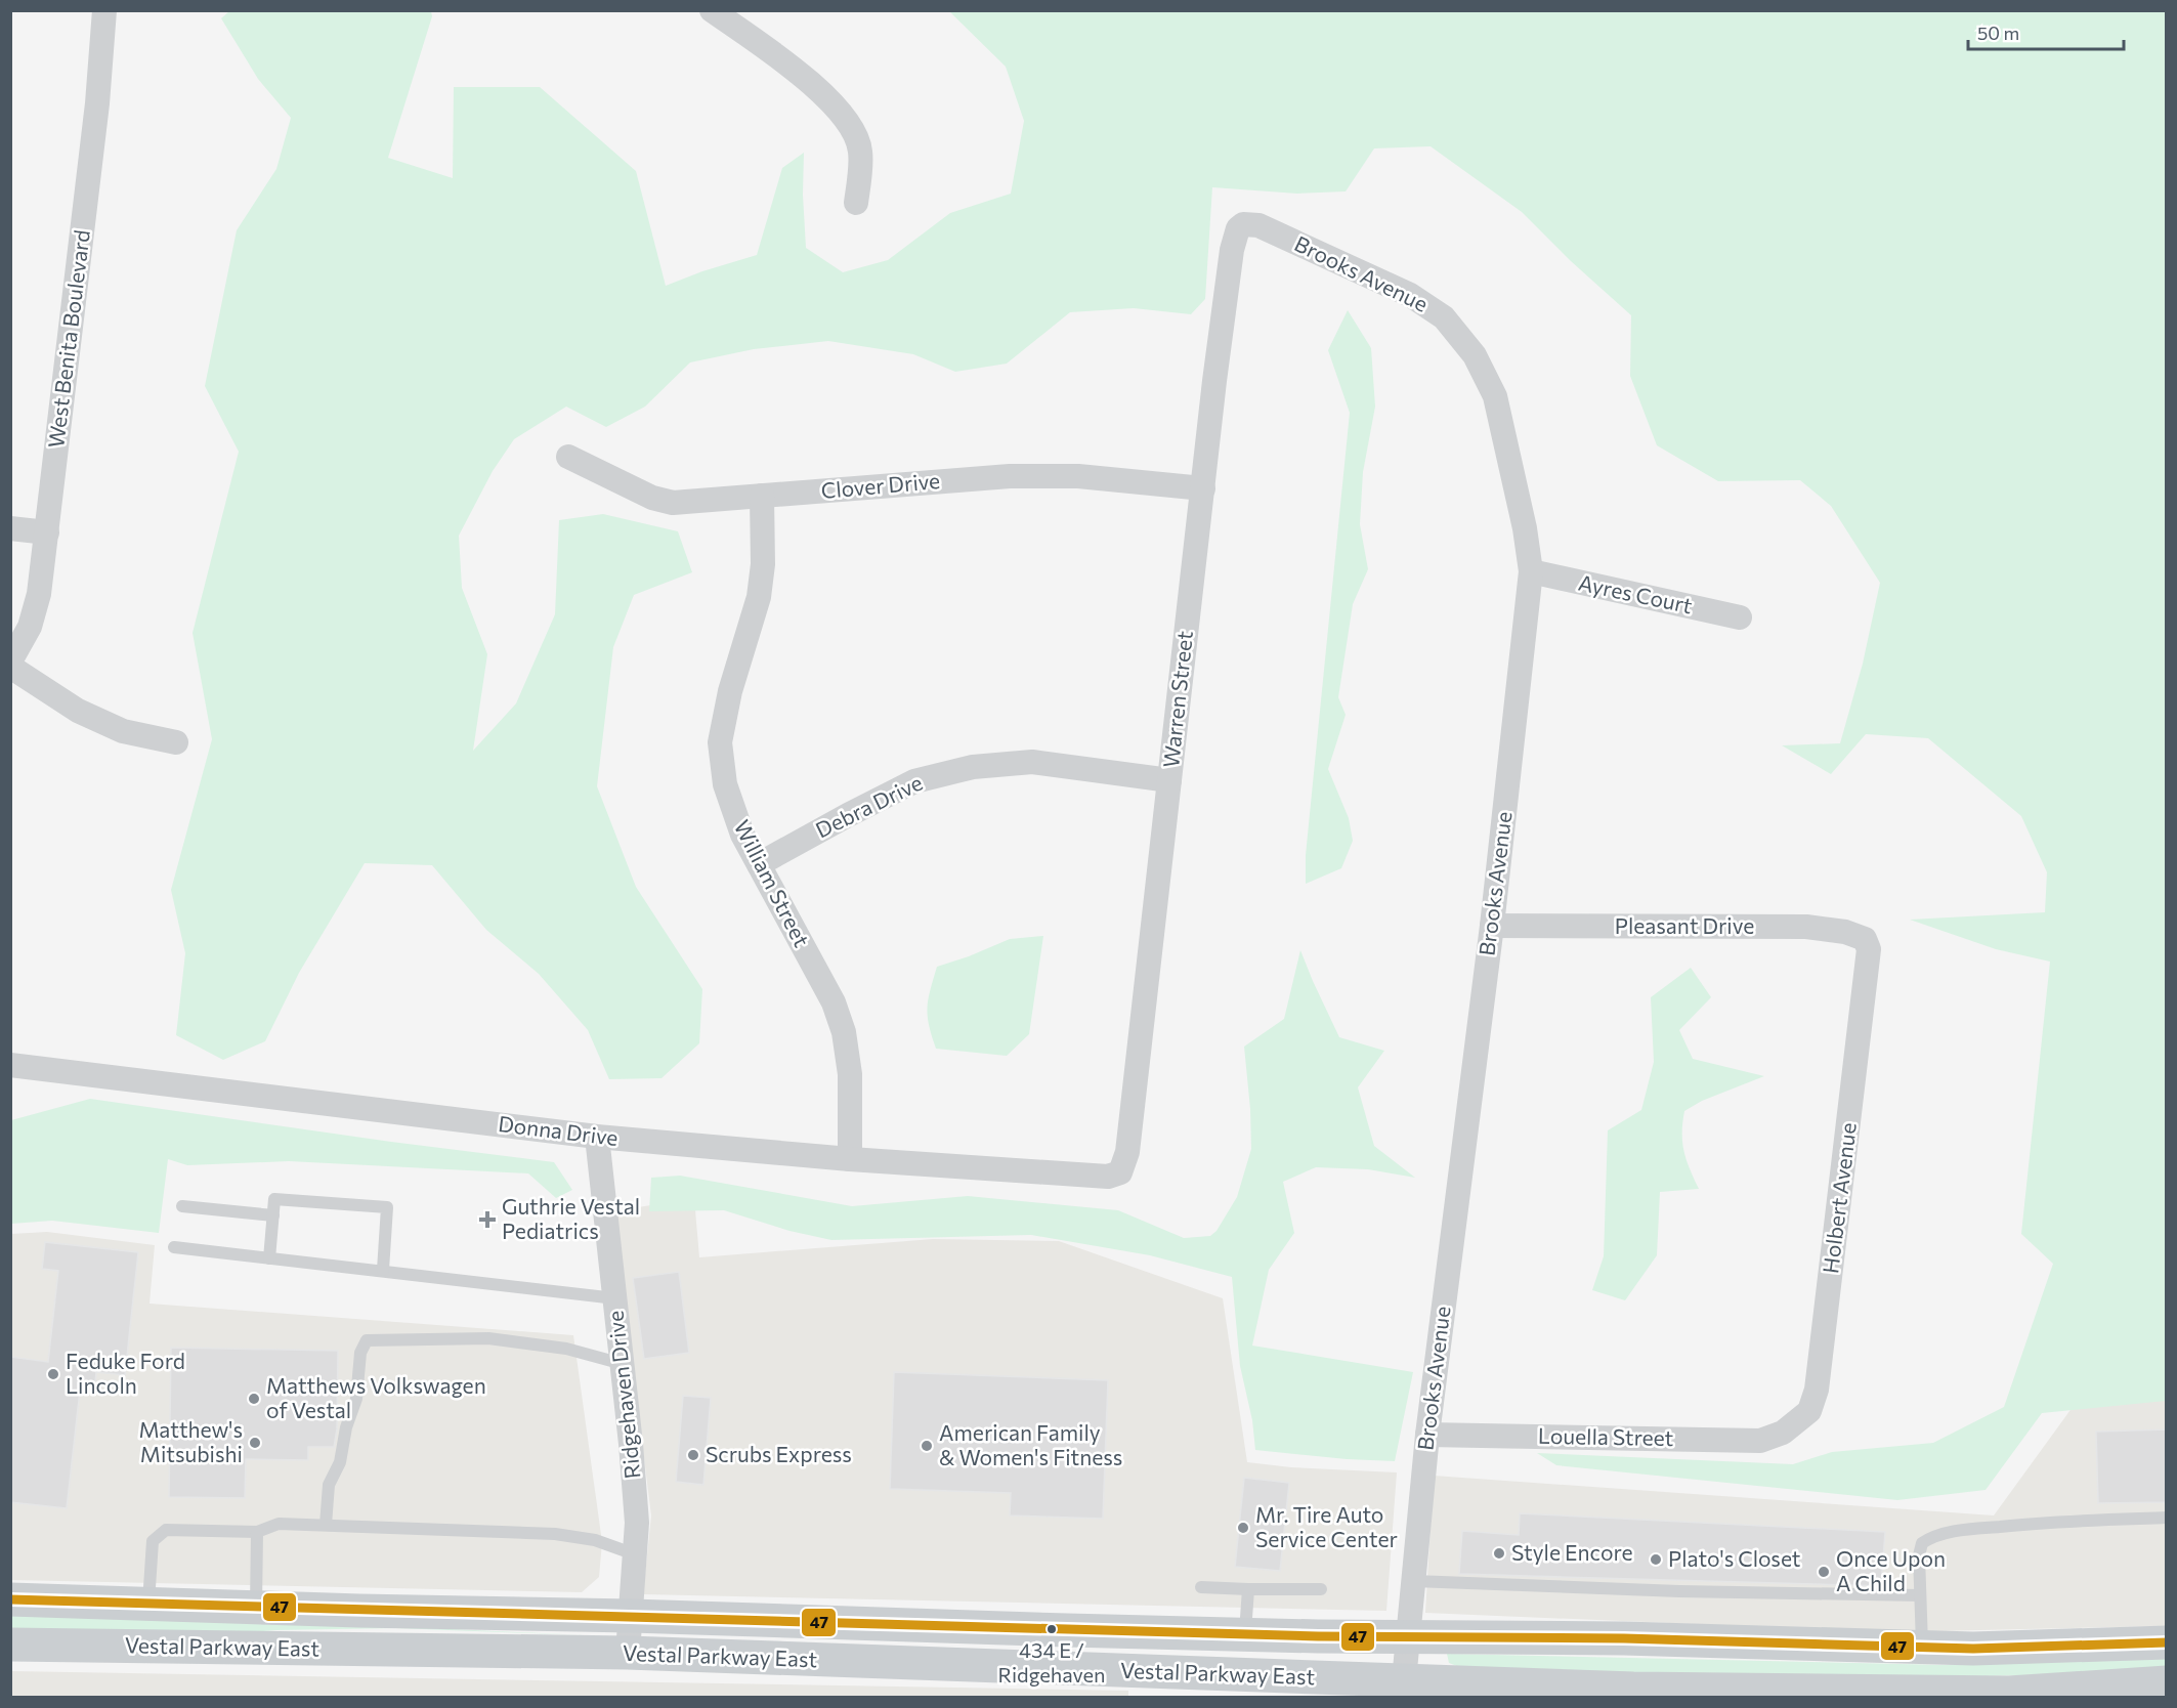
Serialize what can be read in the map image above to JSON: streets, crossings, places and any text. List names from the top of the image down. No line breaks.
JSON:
{"streets":{"main road":["Vestal Parkway East"],"street":["Brooks Avenue","West Benita Boulevard","Clover Drive","Ayres Court","Warren Street","Debra Drive","William Street","Pleasant Drive","Donna Drive","Holbert Avenue","Ridgehaven Drive","Louella Street"]},"crossings":[["Brooks Avenue","Ayres Court"],["Brooks Avenue","Warren Street"],["Brooks Avenue","Pleasant Drive"],["Brooks Avenue","Louella Street"],["Brooks Avenue","Vestal Parkway East"],["Clover Drive","Warren Street"],["Clover Drive","William Street"],["Warren Street","Debra Drive"],["Warren Street","Donna Drive"],["Debra Drive","William Street"],["William Street","Donna Drive"],["Pleasant Drive","Holbert Avenue"],["Donna Drive","Ridgehaven Drive"],["Holbert Avenue","Louella Street"],["Ridgehaven Drive","Vestal Parkway East"]],"places":{"health":["Guthrie Vestal Pediatrics"],"other":["Feduke Ford Lincoln","Matthews Volkswagen of Vestal","Matthew's Mitsubishi","American Family & Women's Fitness","Scrubs Express","Mr. Tire Auto Service Center","Style Encore","Plato's Closet","Once Upon A Child","434 E / Ridgehaven"]},"lines":["transit line 47"],"scale_bar":"50 m"}
